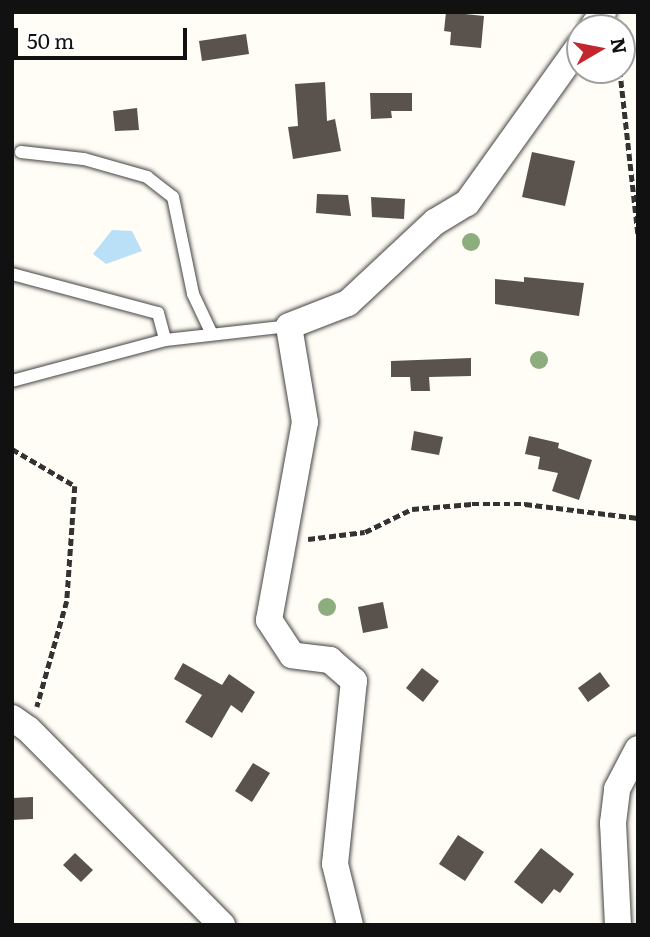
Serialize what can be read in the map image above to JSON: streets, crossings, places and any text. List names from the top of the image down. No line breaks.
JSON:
{"scale_bar":"50 m","north":"right"}
